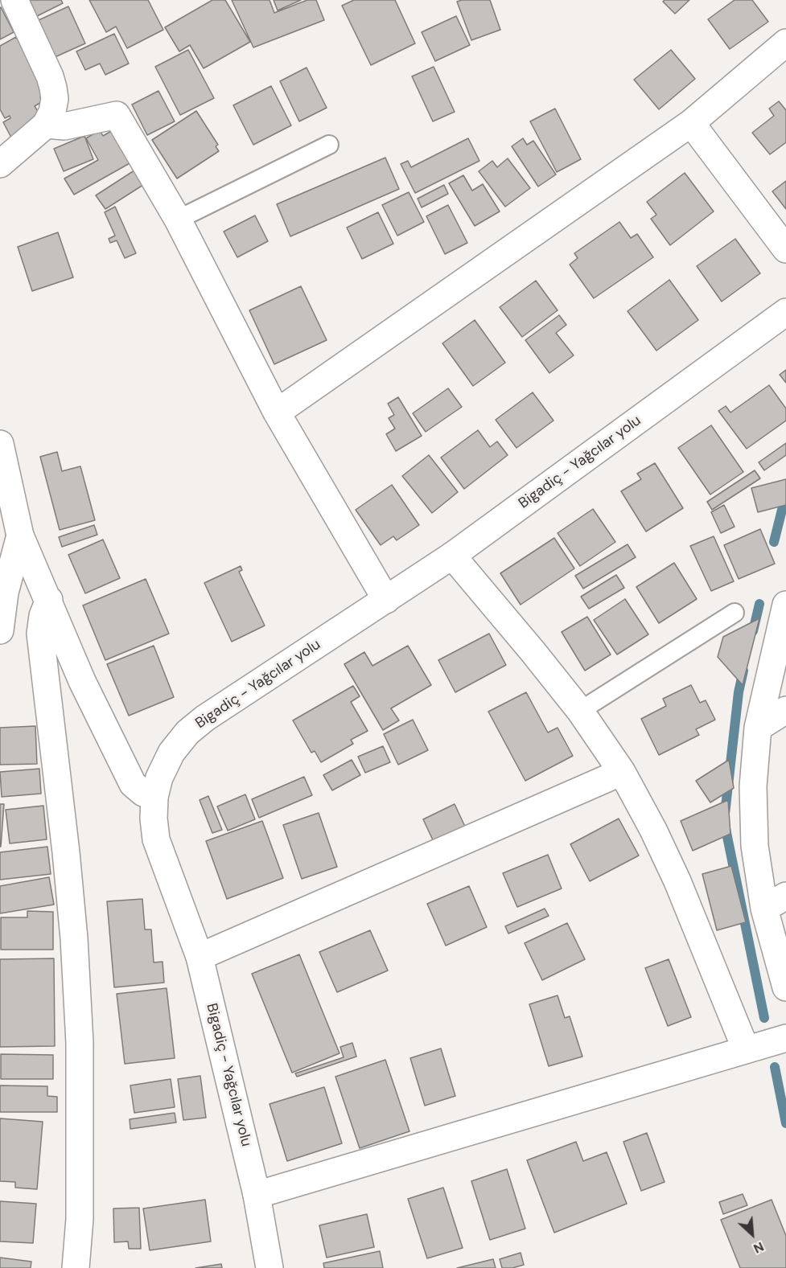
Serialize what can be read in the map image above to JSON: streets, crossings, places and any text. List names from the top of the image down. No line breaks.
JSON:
{"streets":{"street":["Bigadiç - Yağcılar yolu"]},"north":"bottom right"}
